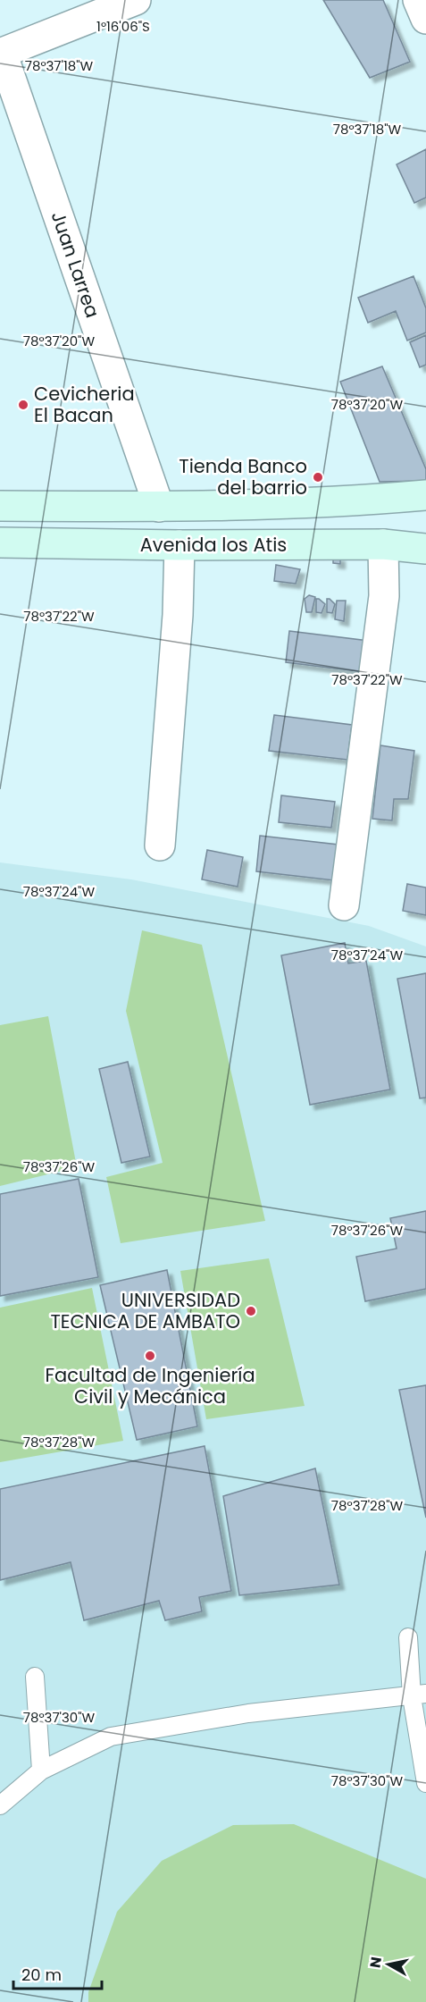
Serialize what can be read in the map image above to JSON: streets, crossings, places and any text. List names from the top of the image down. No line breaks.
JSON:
{"streets":{"main road":["Avenida los Atis"],"street":["Juan Larrea"]},"crossings":[["Juan Larrea","Avenida los Atis"]],"places":["Cevicheria El Bacan","Tienda Banco del barrio","UNIVERSIDAD TECNICA DE AMBATO","Facultad de Ingeniería Civil y Mecánica"],"scale_bar":"20 m","north":"left","coordinates":["1°16'06\"S","78°37'18\"W","78°37'20\"W","78°37'22\"W","78°37'24\"W","78°37'26\"W","78°37'28\"W","78°37'30\"W"]}
